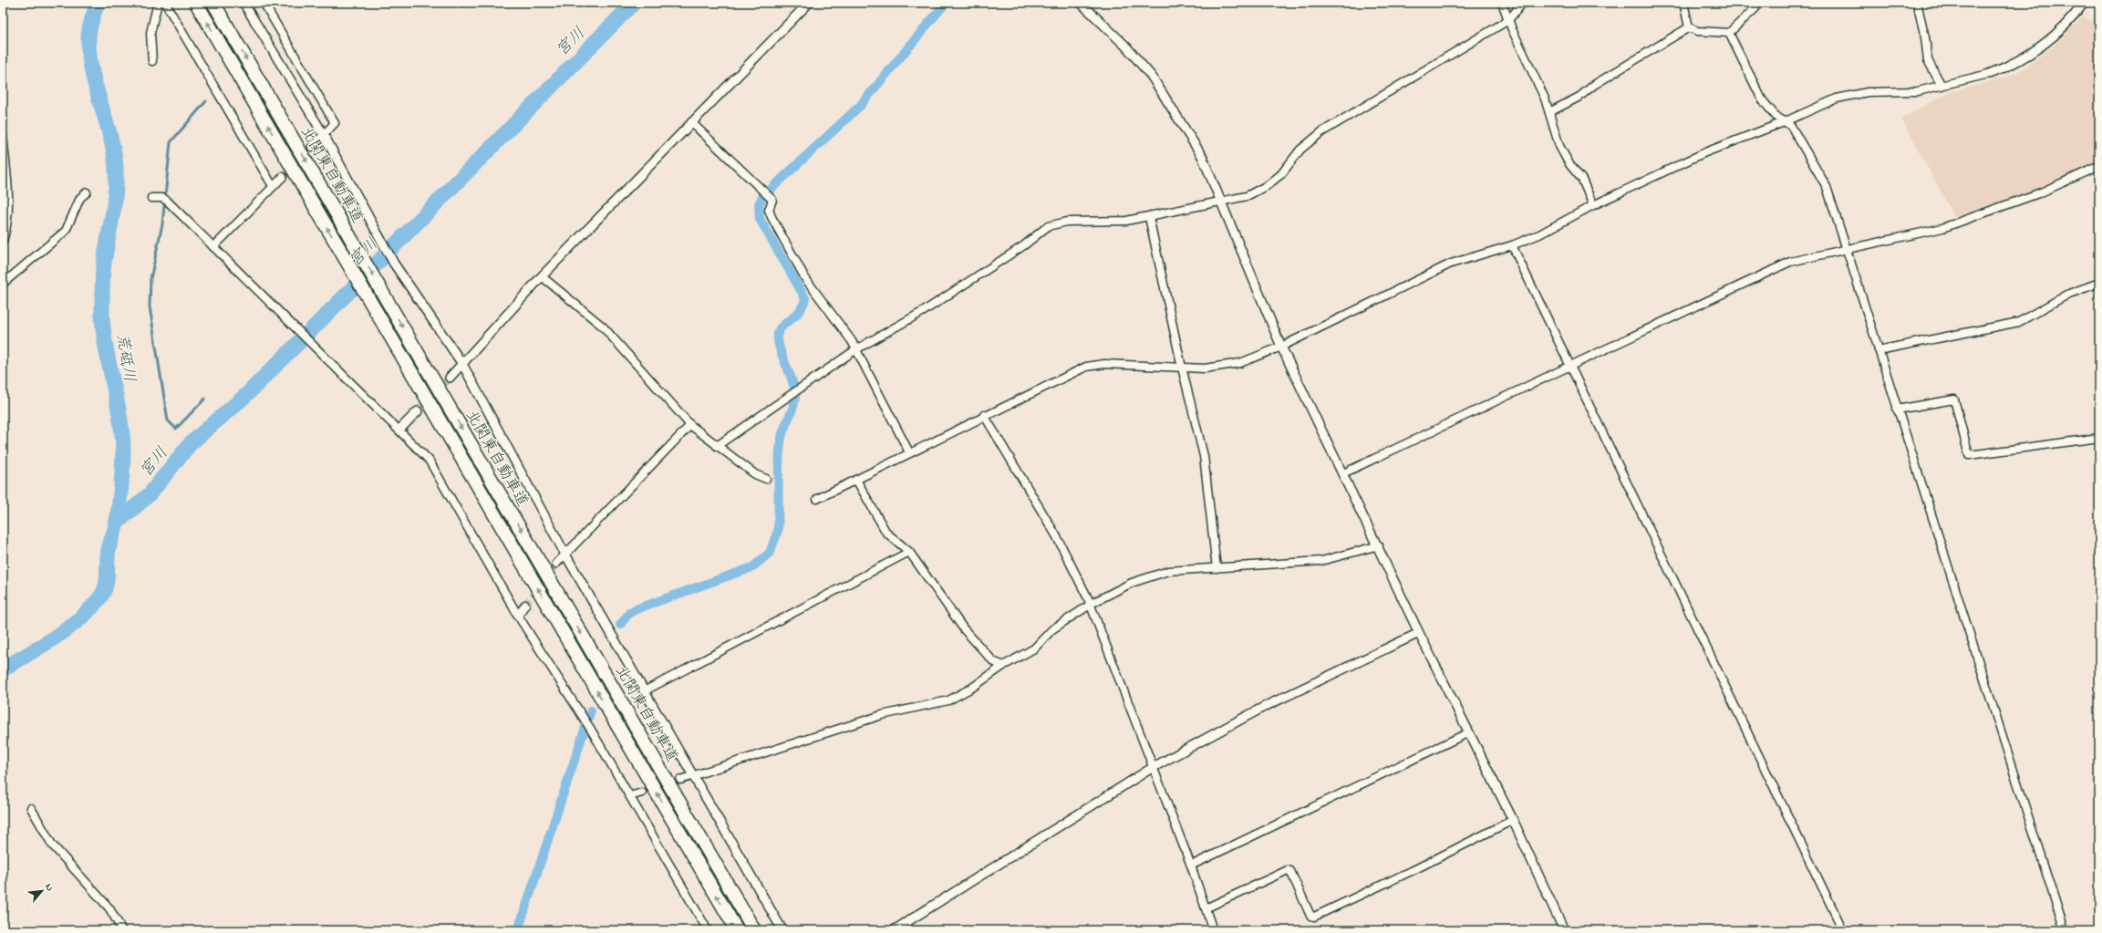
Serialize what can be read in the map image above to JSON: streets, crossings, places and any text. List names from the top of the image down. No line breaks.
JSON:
{"streets":{"highway":["北関東自動車道"]},"water":["宮川","荒砥川"],"north":"top right"}
